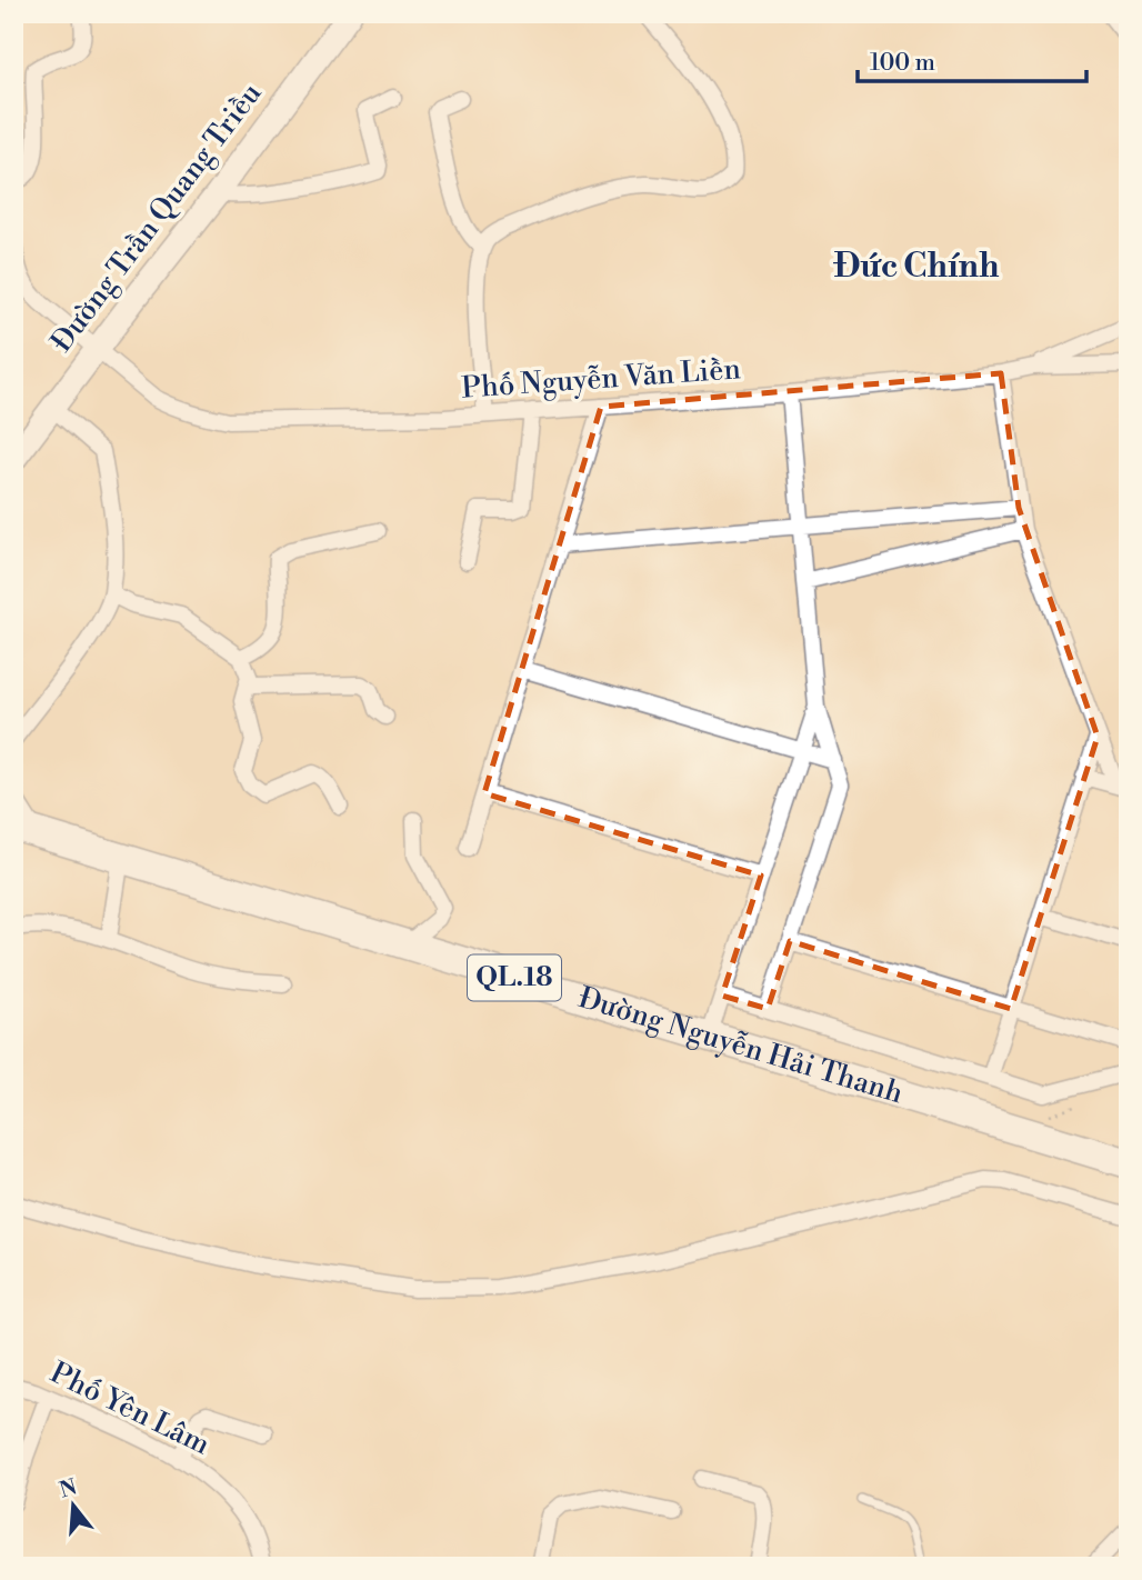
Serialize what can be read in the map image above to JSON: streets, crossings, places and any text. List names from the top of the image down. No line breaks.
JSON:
{"streets":{"highway":["QL.18","Đường Nguyễn Hải Thanh"],"main road":["Đường Trần Quang Triều"],"street":["Phố Nguyễn Văn Liền","Phố Yên Lâm"]},"crossings":[["Đường Trần Quang Triều","Phố Nguyễn Văn Liền"],["QL.18","Đường Nguyễn Hải Thanh"]],"districts":["Đức Chính"],"scale_bar":"100 m","north":"top"}
